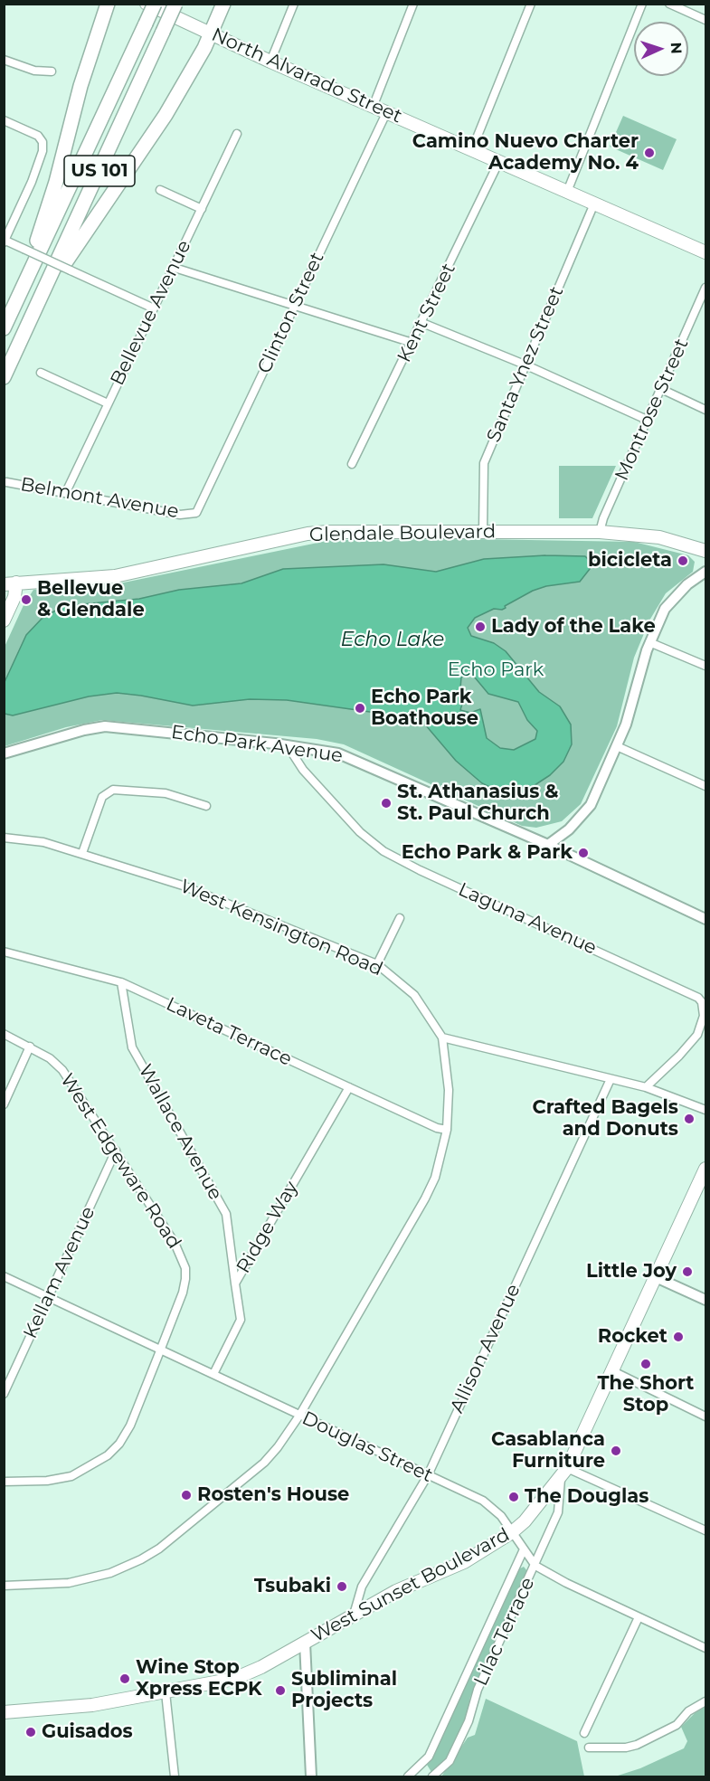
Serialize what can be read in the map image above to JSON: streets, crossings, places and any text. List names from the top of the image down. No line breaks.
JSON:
{"streets":{"highway":["US 101"],"main road":["North Alvarado Street","Glendale Boulevard","West Sunset Boulevard"],"street":["Bellevue Avenue","Clinton Street","Kent Street","Santa Ynez Street","Montrose Street","Belmont Avenue","Echo Park Avenue","Laguna Avenue","West Kensington Road","Laveta Terrace","Wallace Avenue","West Edgeware Road","Ridge Way","Kellam Avenue","Allison Avenue","Douglas Street","Lilac Terrace"]},"crossings":[["North Alvarado Street","Clinton Street"],["North Alvarado Street","Kent Street"],["North Alvarado Street","Santa Ynez Street"],["Bellevue Avenue","Belmont Avenue"],["Clinton Street","Belmont Avenue"],["Santa Ynez Street","Glendale Boulevard"],["Montrose Street","Glendale Boulevard"],["Echo Park Avenue","Laguna Avenue"],["West Kensington Road","Laveta Terrace"],["West Kensington Road","Douglas Street"],["Laveta Terrace","Wallace Avenue"],["Laveta Terrace","Ridge Way"],["Wallace Avenue","Ridge Way"],["West Edgeware Road","Kellam Avenue"],["West Edgeware Road","Douglas Street"],["Ridge Way","Douglas Street"],["Kellam Avenue","Douglas Street"],["Allison Avenue","Douglas Street"],["Allison Avenue","West Sunset Boulevard"],["Douglas Street","West Sunset Boulevard"],["Douglas Street","Lilac Terrace"],["West Sunset Boulevard","Lilac Terrace"]],"water":["Echo Lake"],"parks":["Echo Park"],"places":["Camino Nuevo Charter Academy No. 4","bicicleta","Bellevue & Glendale","Lady of the Lake","Echo Park Boathouse","St. Athanasius & St. Paul Church","Echo Park & Park","Crafted Bagels and Donuts","Little Joy","Rocket","The Short Stop","Casablanca Furniture","Rosten's House","The Douglas","Tsubaki","Wine Stop Xpress ECPK","Subliminal Projects","Guisados"],"north":"right"}
